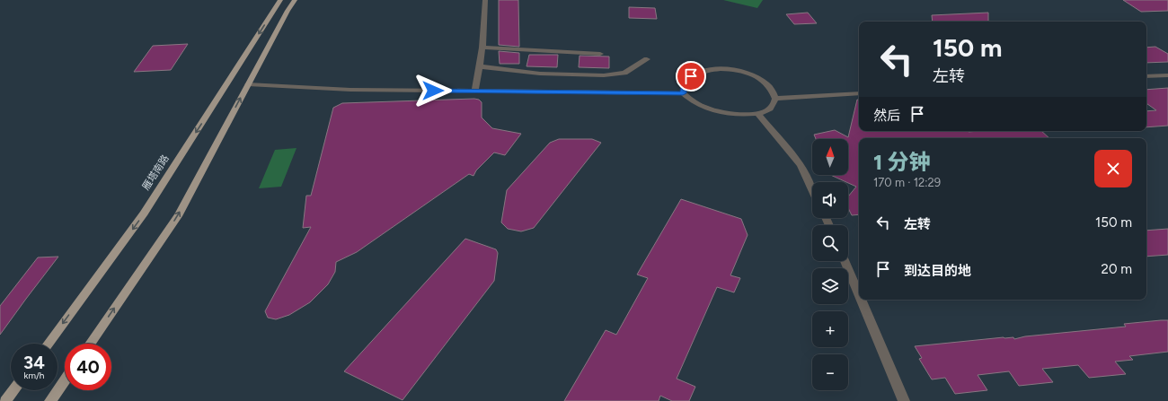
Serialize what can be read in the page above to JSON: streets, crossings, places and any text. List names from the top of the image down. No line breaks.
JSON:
{"streets":{"main road":["雁塔南路"]},"north":"top","page":{"turn":["150 m","左转"],"then":"然后","heading":["1 分钟","170 m · 12:29"],"map_buttons":["+","−"],"list":[{"name":"左转","value":"150 m"},{"name":"到达目的地","value":"20 m"}],"speed":"34 km/h","limit":"40"}}
